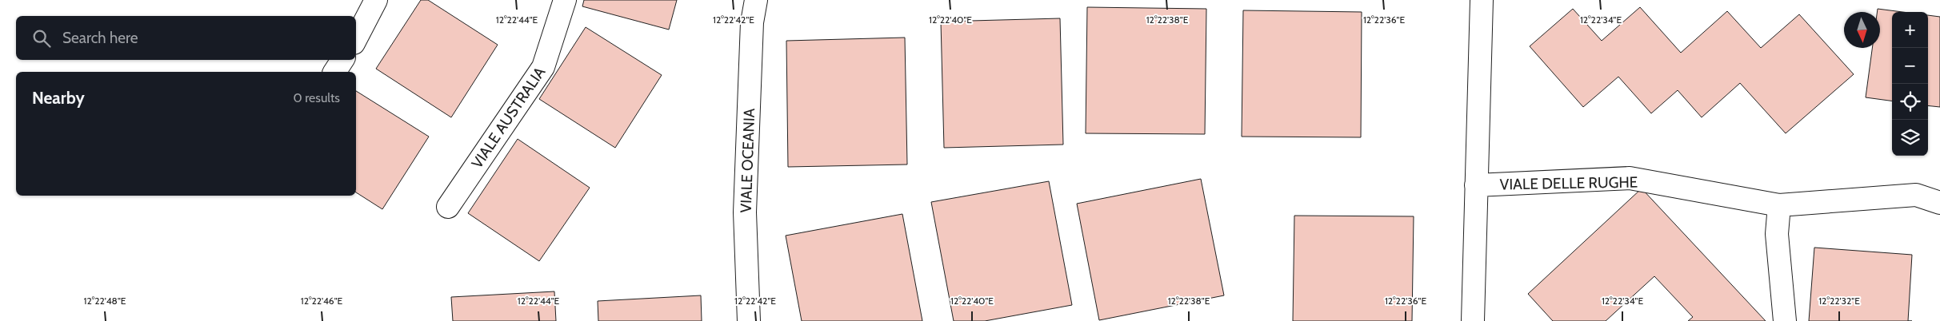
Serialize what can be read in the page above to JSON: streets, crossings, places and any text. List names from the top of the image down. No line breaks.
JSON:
{"streets":{"street":["VIALE AUSTRALIA","VIALE OCEANIA","VIALE DELLE RUGHE"]},"north":"bottom","page":{"map_buttons":["+","−"],"search":"Search here","heading":["Nearby","0 results"]},"coordinates":["12°22'44\"E","12°22'42\"E","12°22'40\"E","12°22'38\"E","12°22'36\"E","12°22'34\"E","12°22'48\"E","12°22'46\"E","12°22'32\"E"]}
